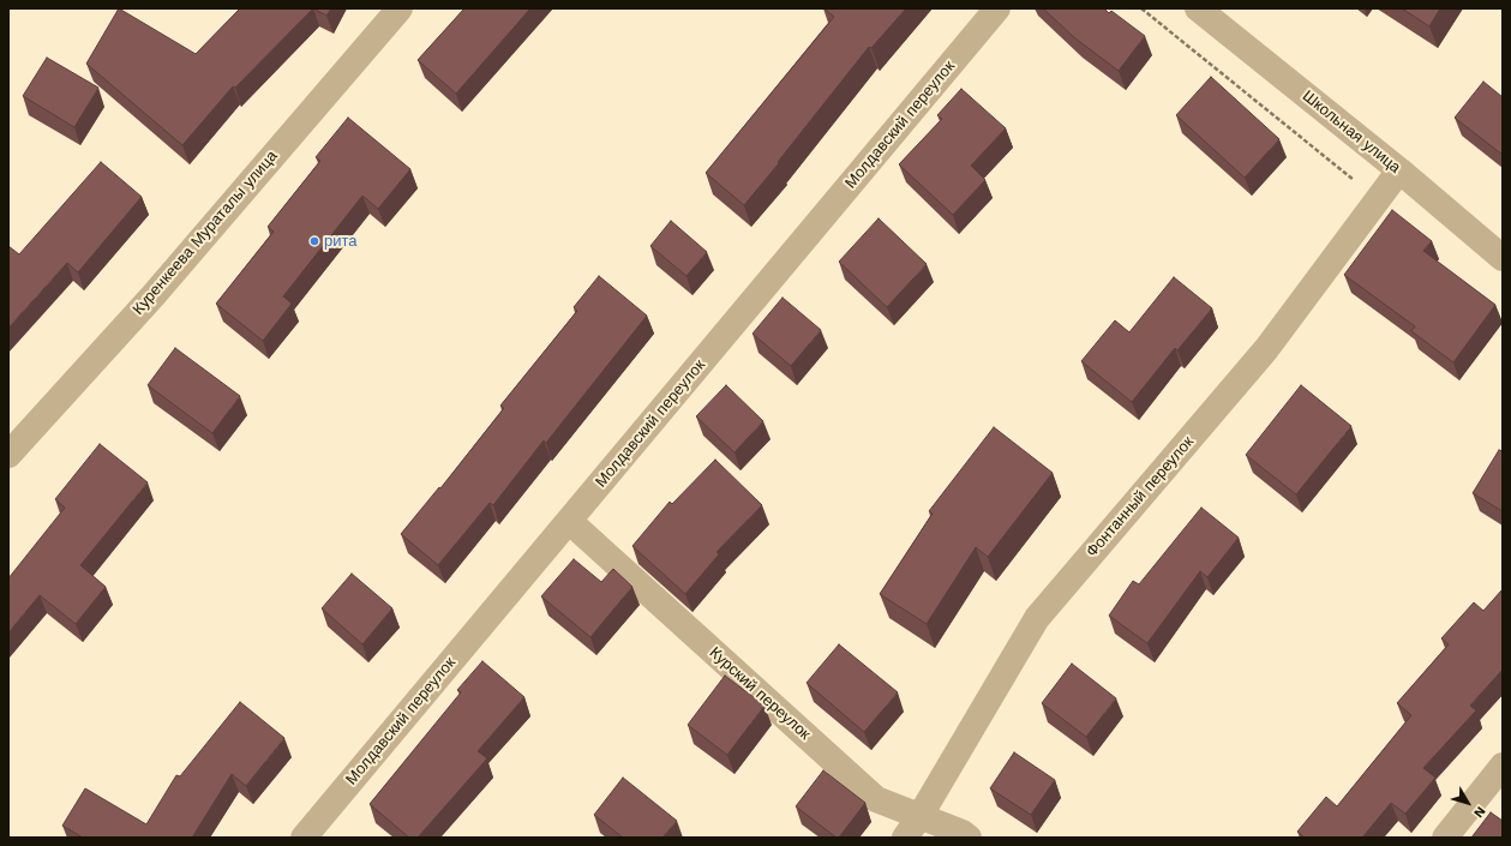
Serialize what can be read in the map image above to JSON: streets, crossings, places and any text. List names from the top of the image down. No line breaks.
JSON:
{"streets":{"street":["Молдавский переулок","Школьная улица","Куренкеева Мураталы улица","Фонтанный переулок","Курский переулок"]},"crossings":[["Молдавский переулок","Курский переулок"],["Школьная улица","Фонтанный переулок"],["Фонтанный переулок","Курский переулок"]],"places":["рита"],"north":"bottom right"}
